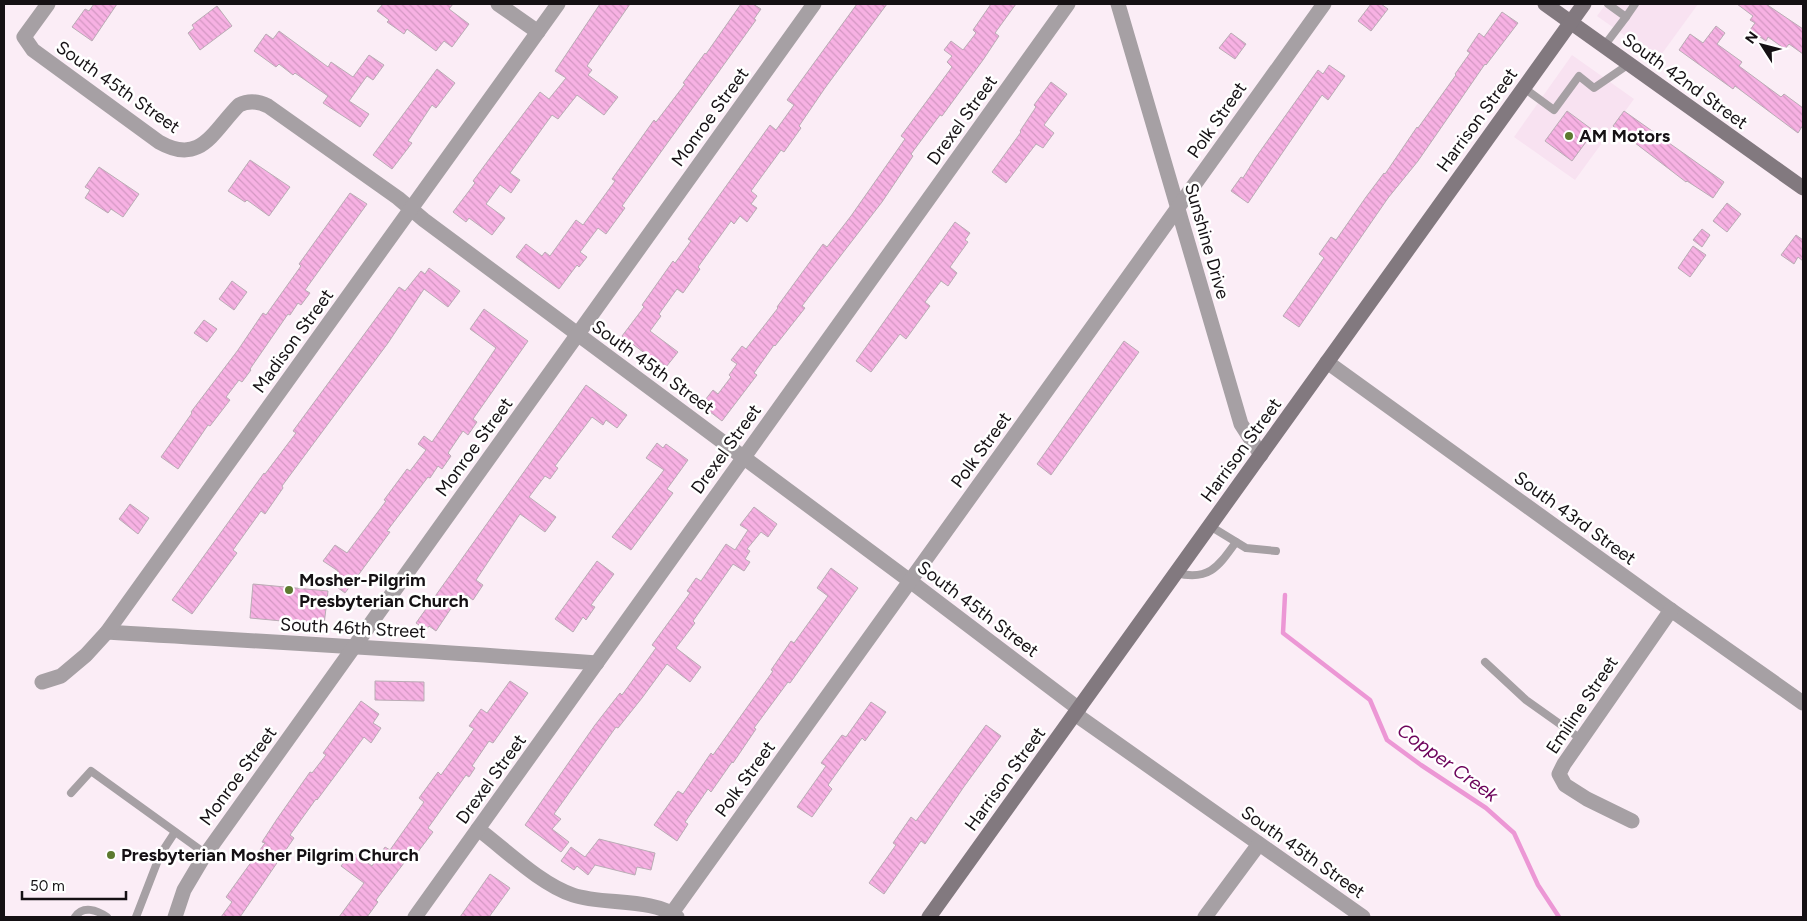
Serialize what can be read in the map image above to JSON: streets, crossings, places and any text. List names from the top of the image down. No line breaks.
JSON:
{"streets":{"main road":["South 42nd Street","Harrison Street"],"street":["South 45th Street","Monroe Street","Drexel Street","Polk Street","Sunshine Drive","Madison Street","South 43rd Street","South 46th Street","Emiline Street"]},"crossings":[["South 42nd Street","Harrison Street"],["South 45th Street","Monroe Street"],["South 45th Street","Drexel Street"],["South 45th Street","Polk Street"],["South 45th Street","Harrison Street"],["South 45th Street","Madison Street"],["Monroe Street","South 46th Street"],["Drexel Street","South 46th Street"],["Polk Street","Sunshine Drive"],["Harrison Street","Sunshine Drive"],["Harrison Street","South 43rd Street"],["Madison Street","South 46th Street"],["South 43rd Street","Emiline Street"]],"water":["Copper Creek"],"places":["AM Motors","Mosher-Pilgrim Presbyterian Church","Presbyterian Mosher Pilgrim Church"],"scale_bar":"50 m","north":"top left"}
